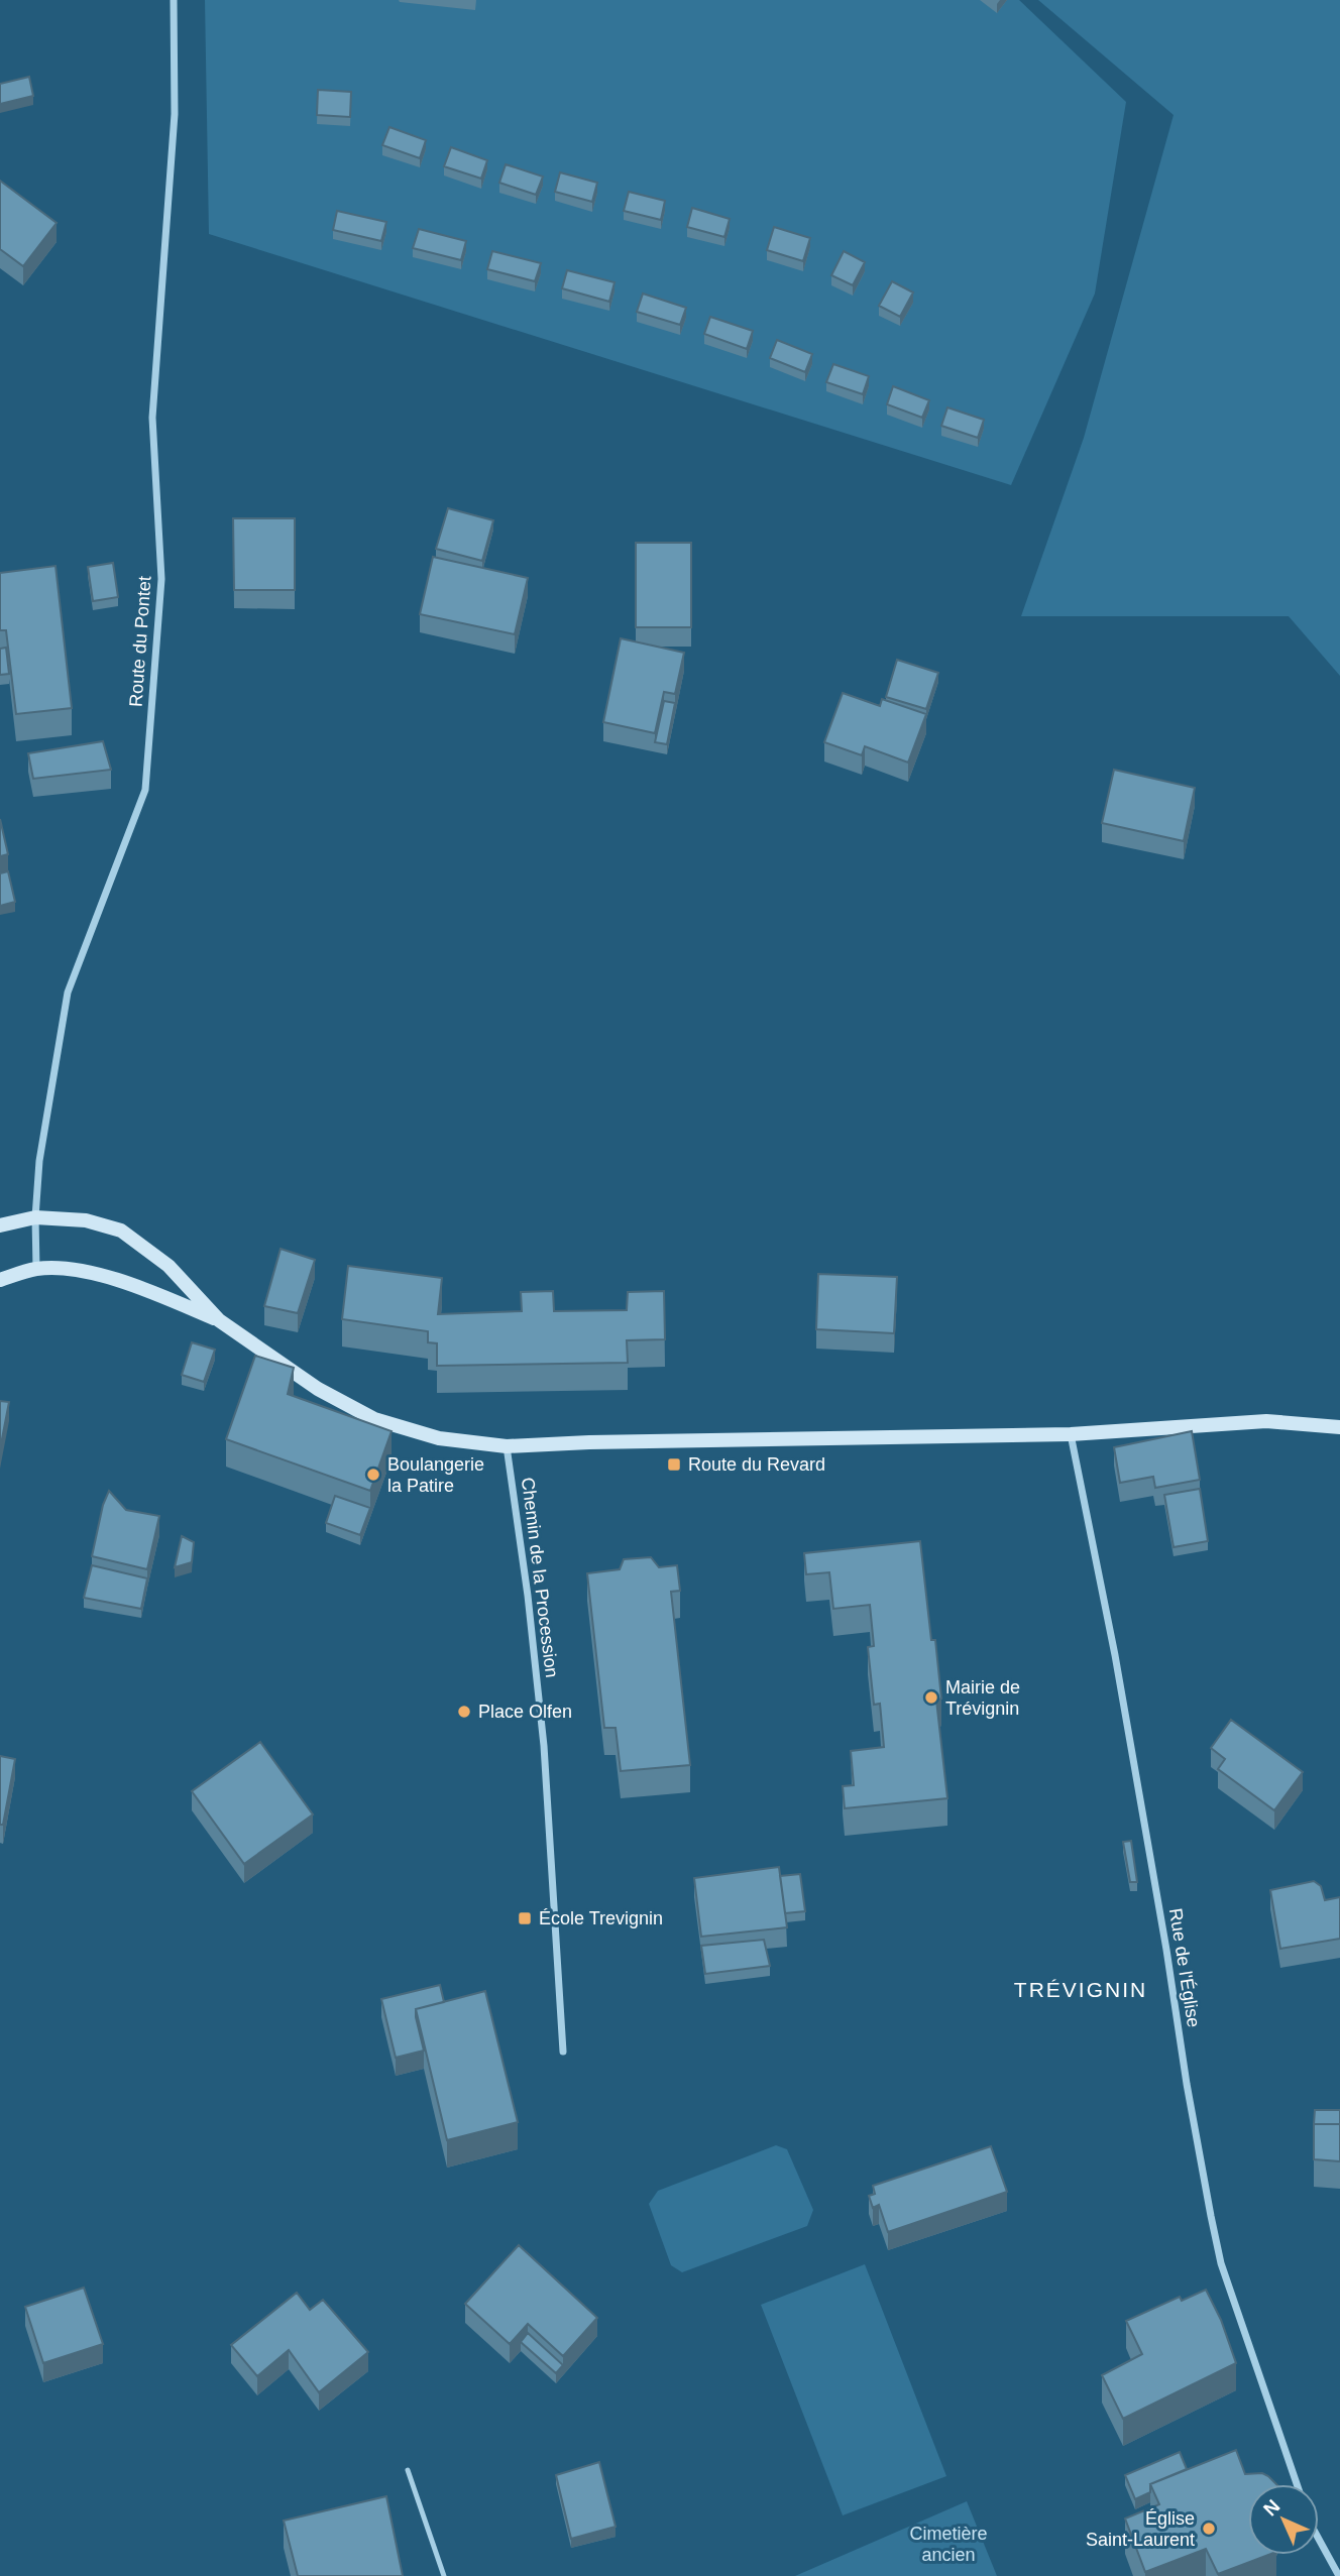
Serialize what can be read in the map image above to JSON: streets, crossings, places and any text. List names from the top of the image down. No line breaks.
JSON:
{"streets":{"street":["Route du Pontet","Chemin de la Procession","Rue de l'Église"]},"districts":["TRÉVIGNIN"],"parks":["Cimetière ancien"],"places":{"transit":["Route du Revard","École Trevignin"],"other":["Boulangerie la Patire","Mairie de Trévignin","Place Olfen","Église Saint-Laurent"]},"north":"top left"}
